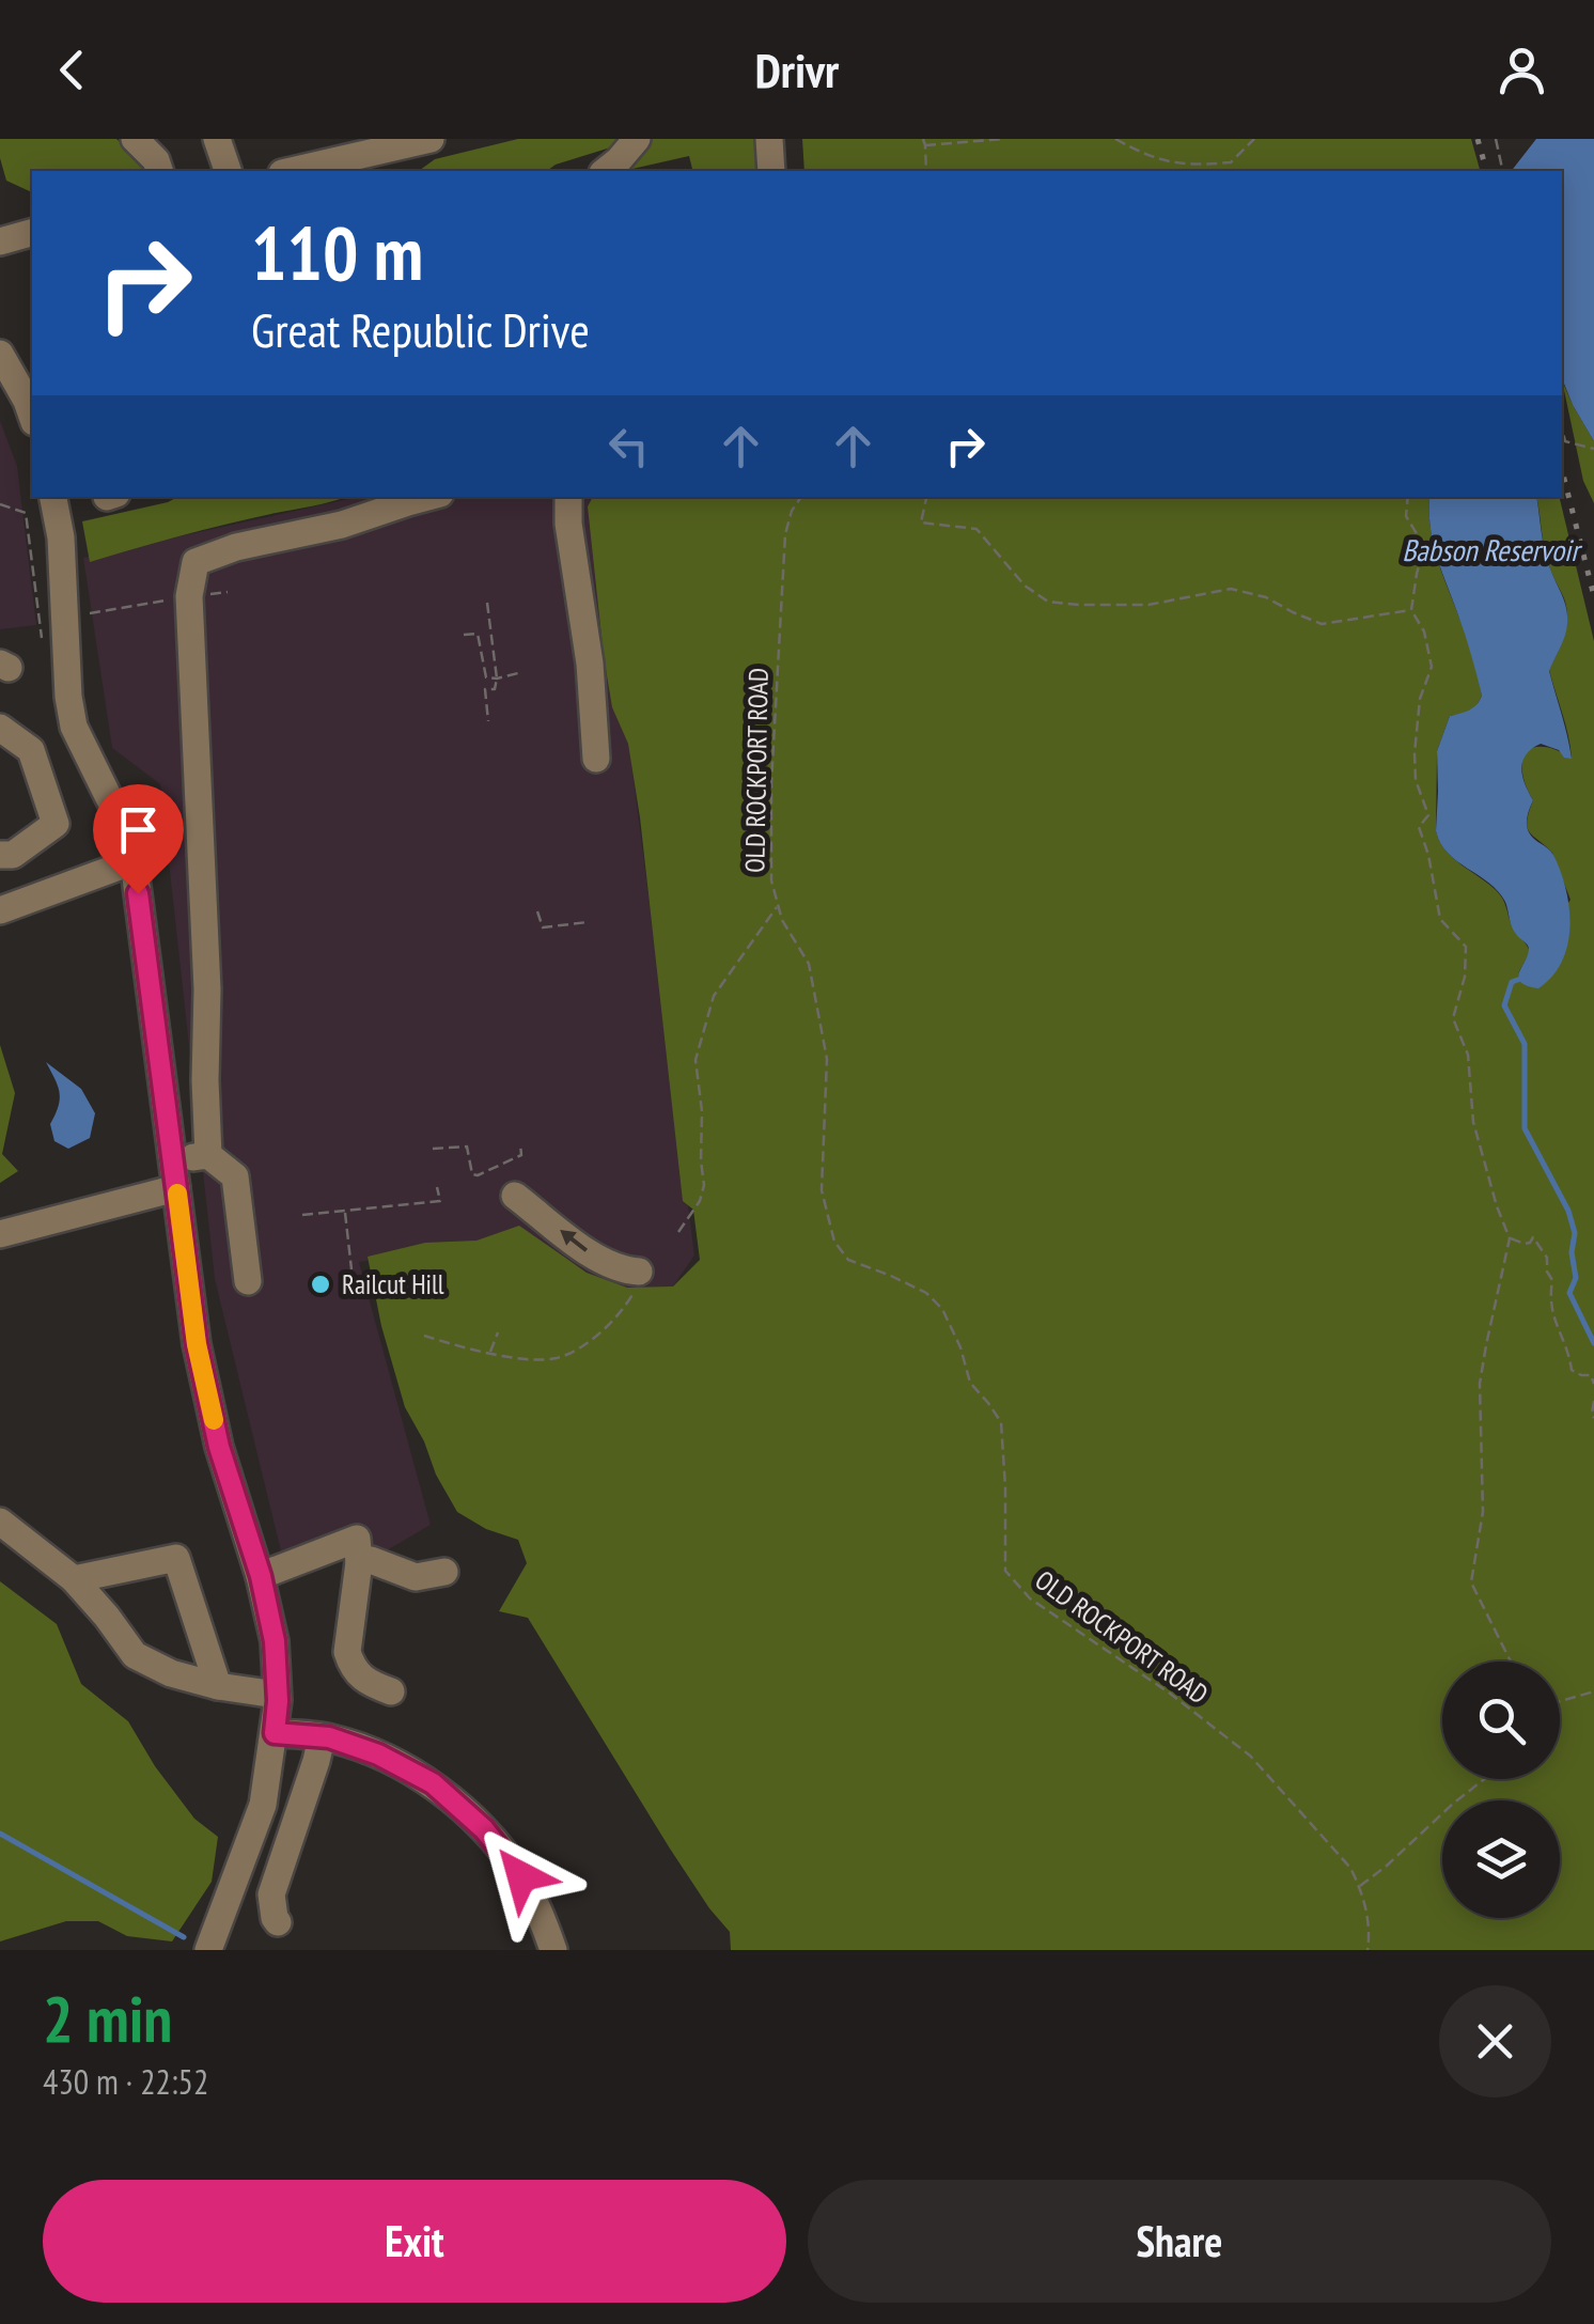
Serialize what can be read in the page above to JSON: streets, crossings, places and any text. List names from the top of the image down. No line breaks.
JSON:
{"streets":{"path":["OLD ROCKPORT ROAD"]},"water":["Babson Reservoir"],"places":["Railcut Hill"],"page":{"header":"Drivr","turn":["110 m","Great Republic Drive"],"heading":["2 min","430 m · 22:52"],"buttons":["Exit","Share"]}}
